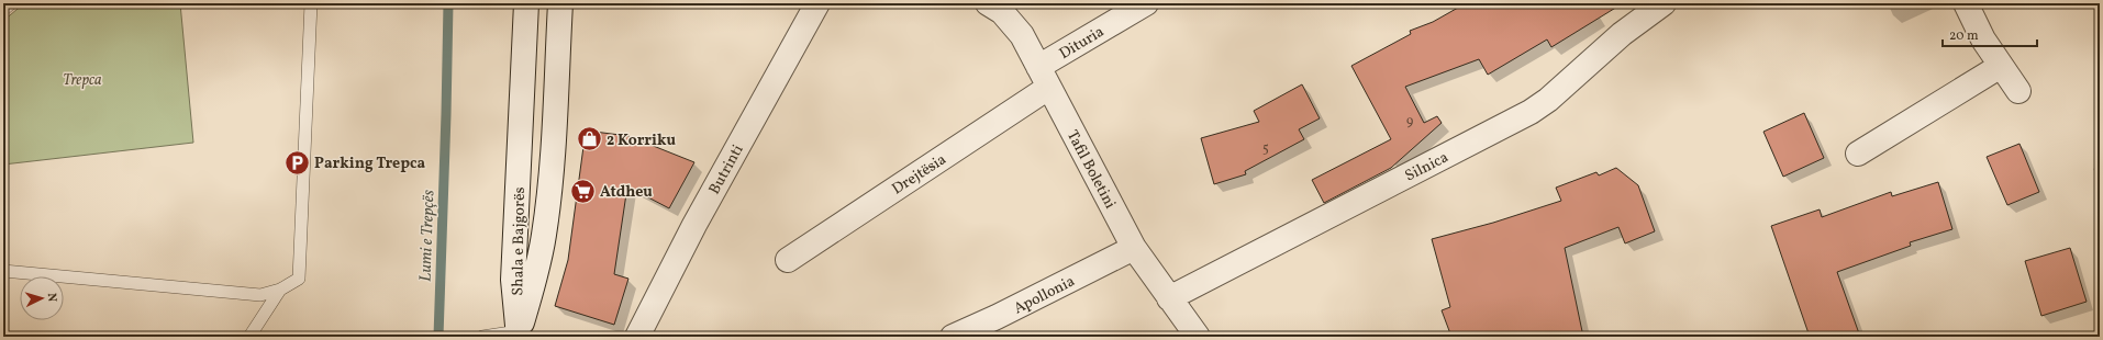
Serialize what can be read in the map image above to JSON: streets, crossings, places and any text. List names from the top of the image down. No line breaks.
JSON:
{"streets":{"street":["Dituria","Silnica","Butrinti","Tafil Boletini","Drejtësia","Shala e Bajgorës","Apollonia"]},"crossings":[["Dituria","Tafil Boletini"],["Dituria","Drejtësia"],["Silnica","Tafil Boletini"],["Tafil Boletini","Drejtësia"],["Tafil Boletini","Apollonia"]],"water":["Lumi e Trepçës"],"parks":["Trepca"],"places":{"shop":["2 Korriku"],"parking":["Parking Trepca"],"supermarket":["Atdheu"]},"house_numbers":["9","5"],"scale_bar":"20 m","north":"right"}
